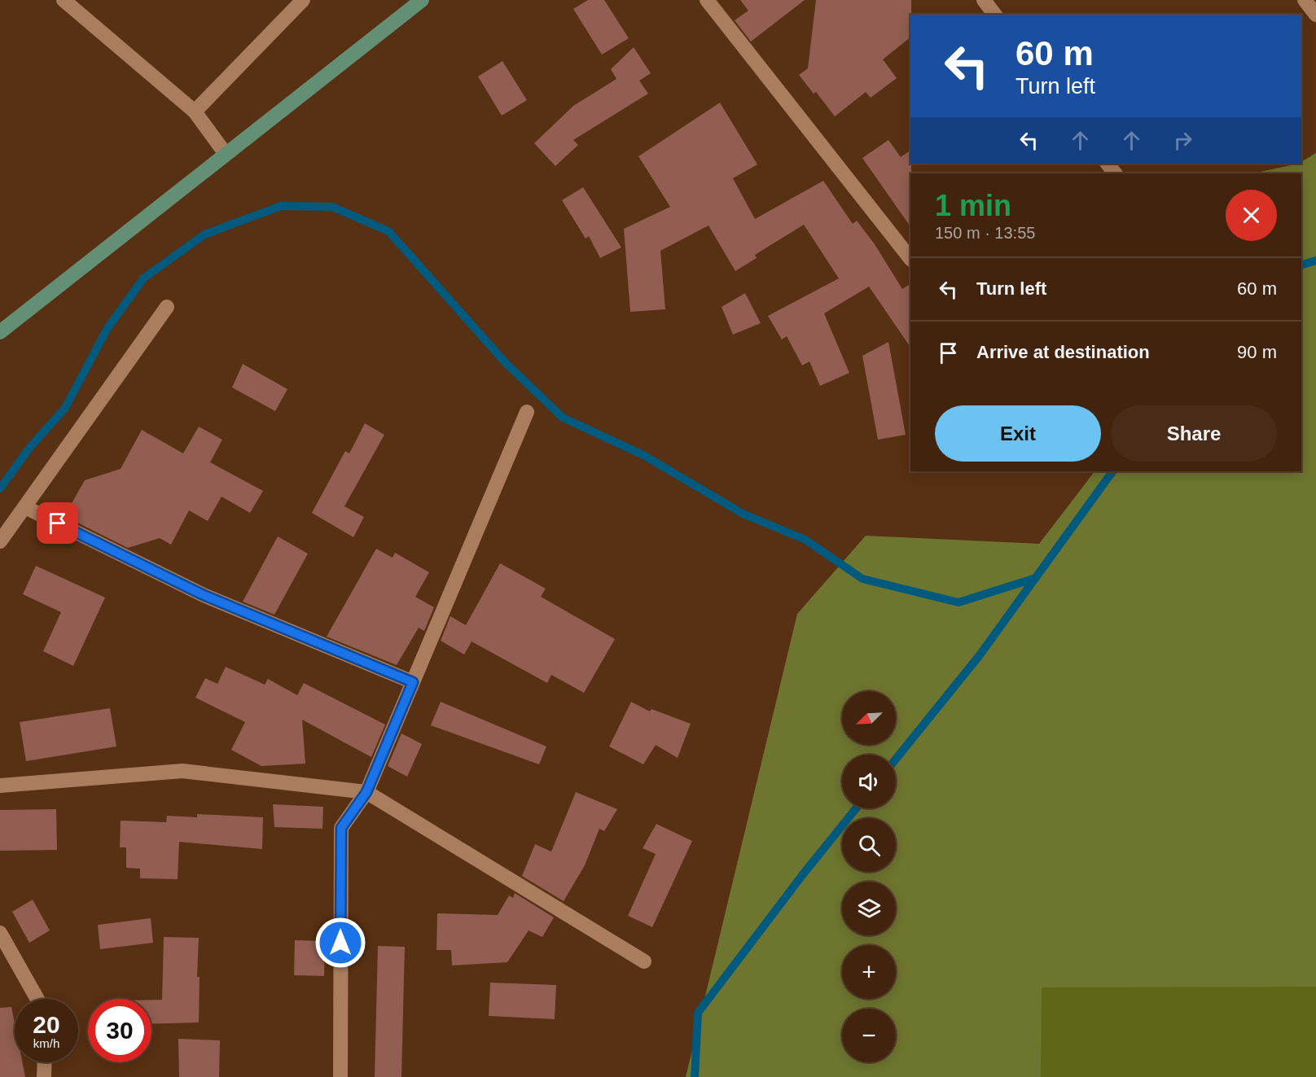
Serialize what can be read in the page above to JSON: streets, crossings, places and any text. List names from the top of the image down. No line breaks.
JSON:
{"north":"bottom left","page":{"turn":["60 m","Turn left"],"heading":["1 min","150 m · 13:55"],"list":[{"name":"Turn left","value":"60 m"},{"name":"Arrive at destination","value":"90 m"}],"buttons":["Exit","Share"],"map_buttons":["+","−"],"speed":"20 km/h","limit":"30"}}
